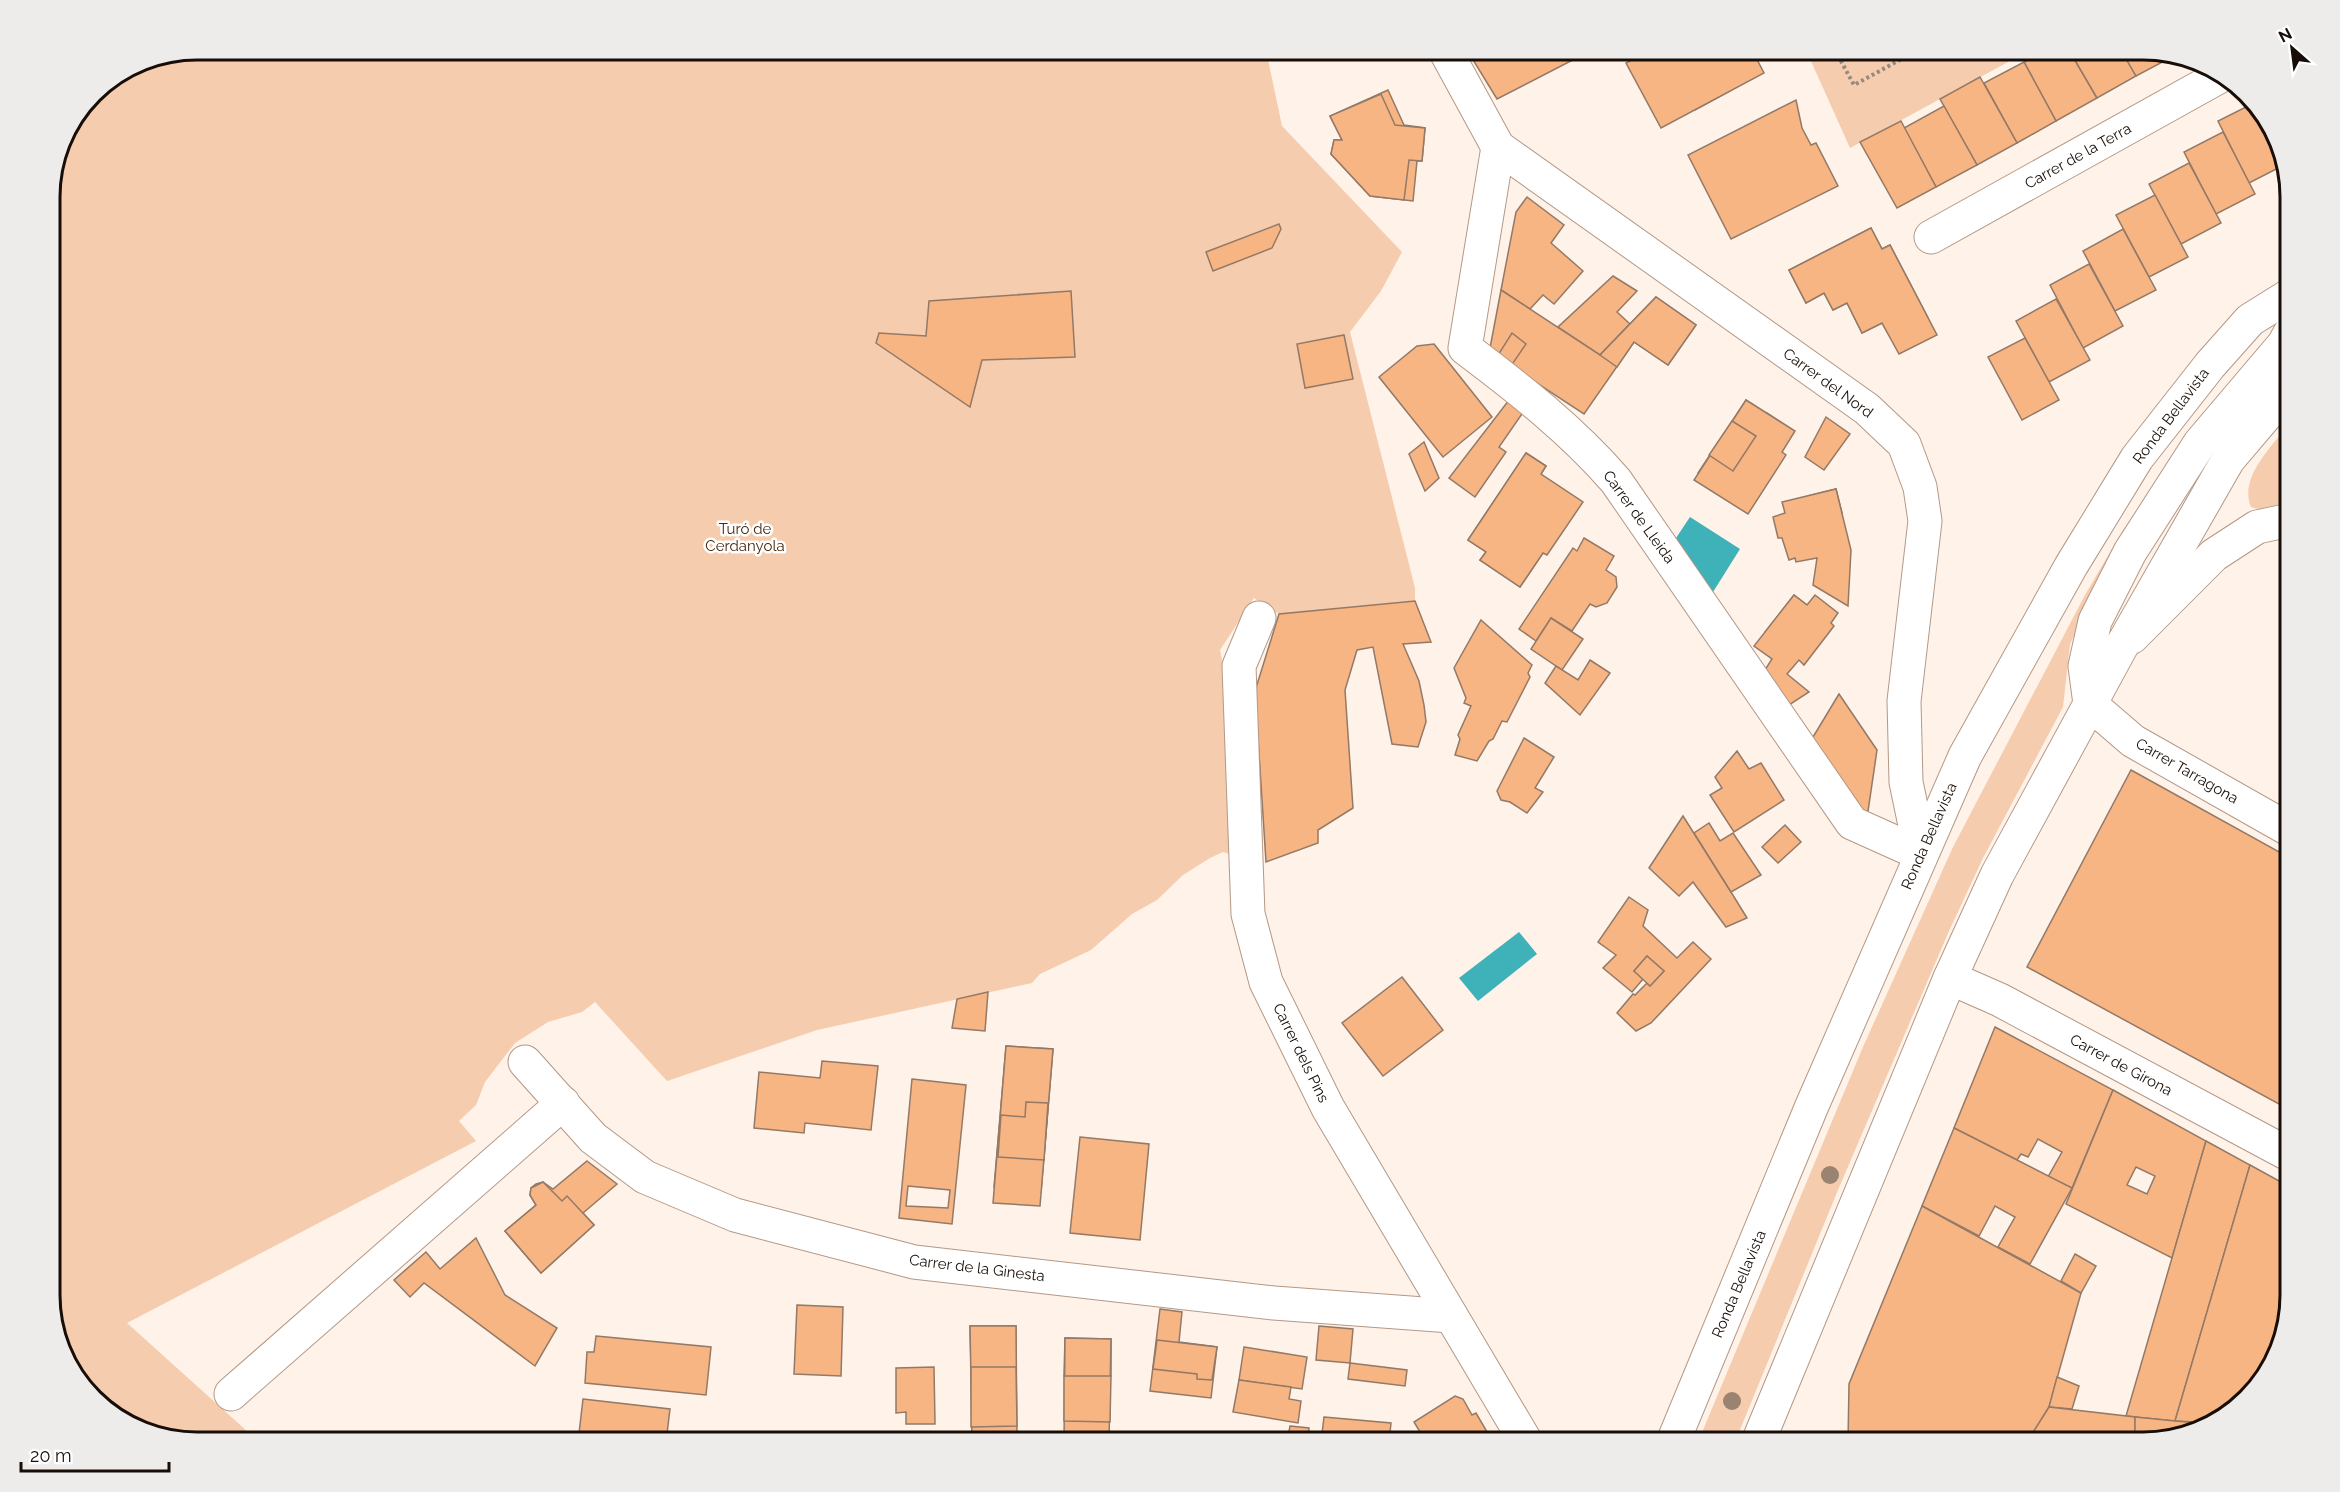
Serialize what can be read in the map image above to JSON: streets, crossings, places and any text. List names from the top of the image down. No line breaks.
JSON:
{"streets":{"street":["Carrer de la Terra","Carrer del Nord","Ronda Bellavista","Carrer de Lleida","Carrer Tarragona","Carrer dels Pins","Carrer de Girona","Carrer de la Ginesta"]},"crossings":[["Carrer del Nord","Ronda Bellavista"],["Carrer del Nord","Carrer de Lleida"],["Ronda Bellavista","Carrer de Lleida"],["Carrer dels Pins","Carrer de la Ginesta"]],"parks":["Turó de Cerdanyola"],"scale_bar":"20 m","north":"top left"}
